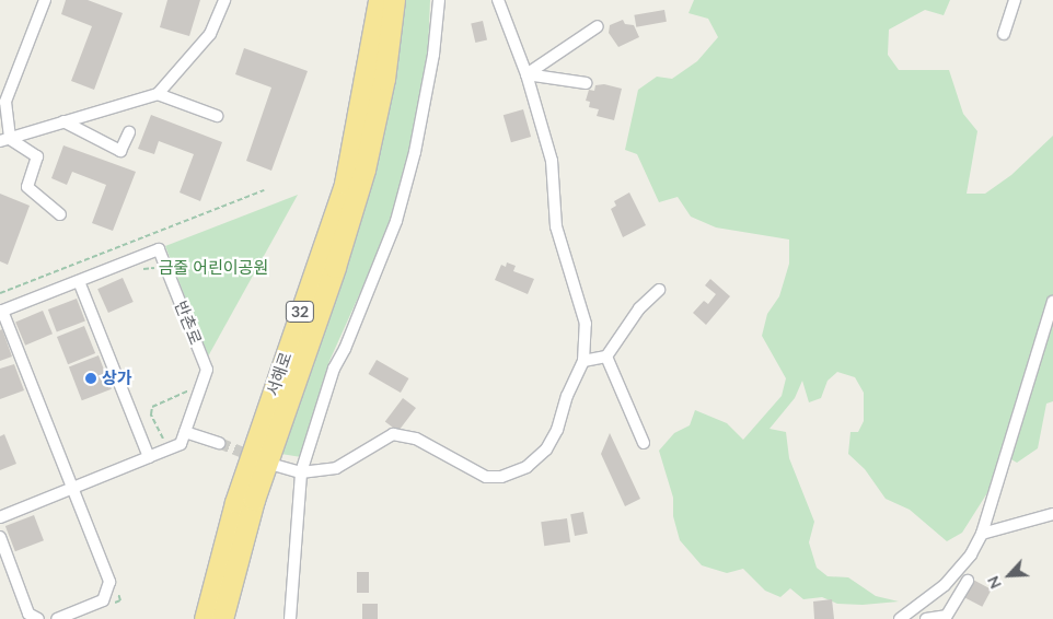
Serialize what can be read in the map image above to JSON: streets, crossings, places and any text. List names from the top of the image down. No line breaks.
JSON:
{"streets":{"highway":["32","서해로"],"street":["반촌로"]},"parks":["금줄 어린이공원"],"places":["상가"],"north":"bottom left"}
